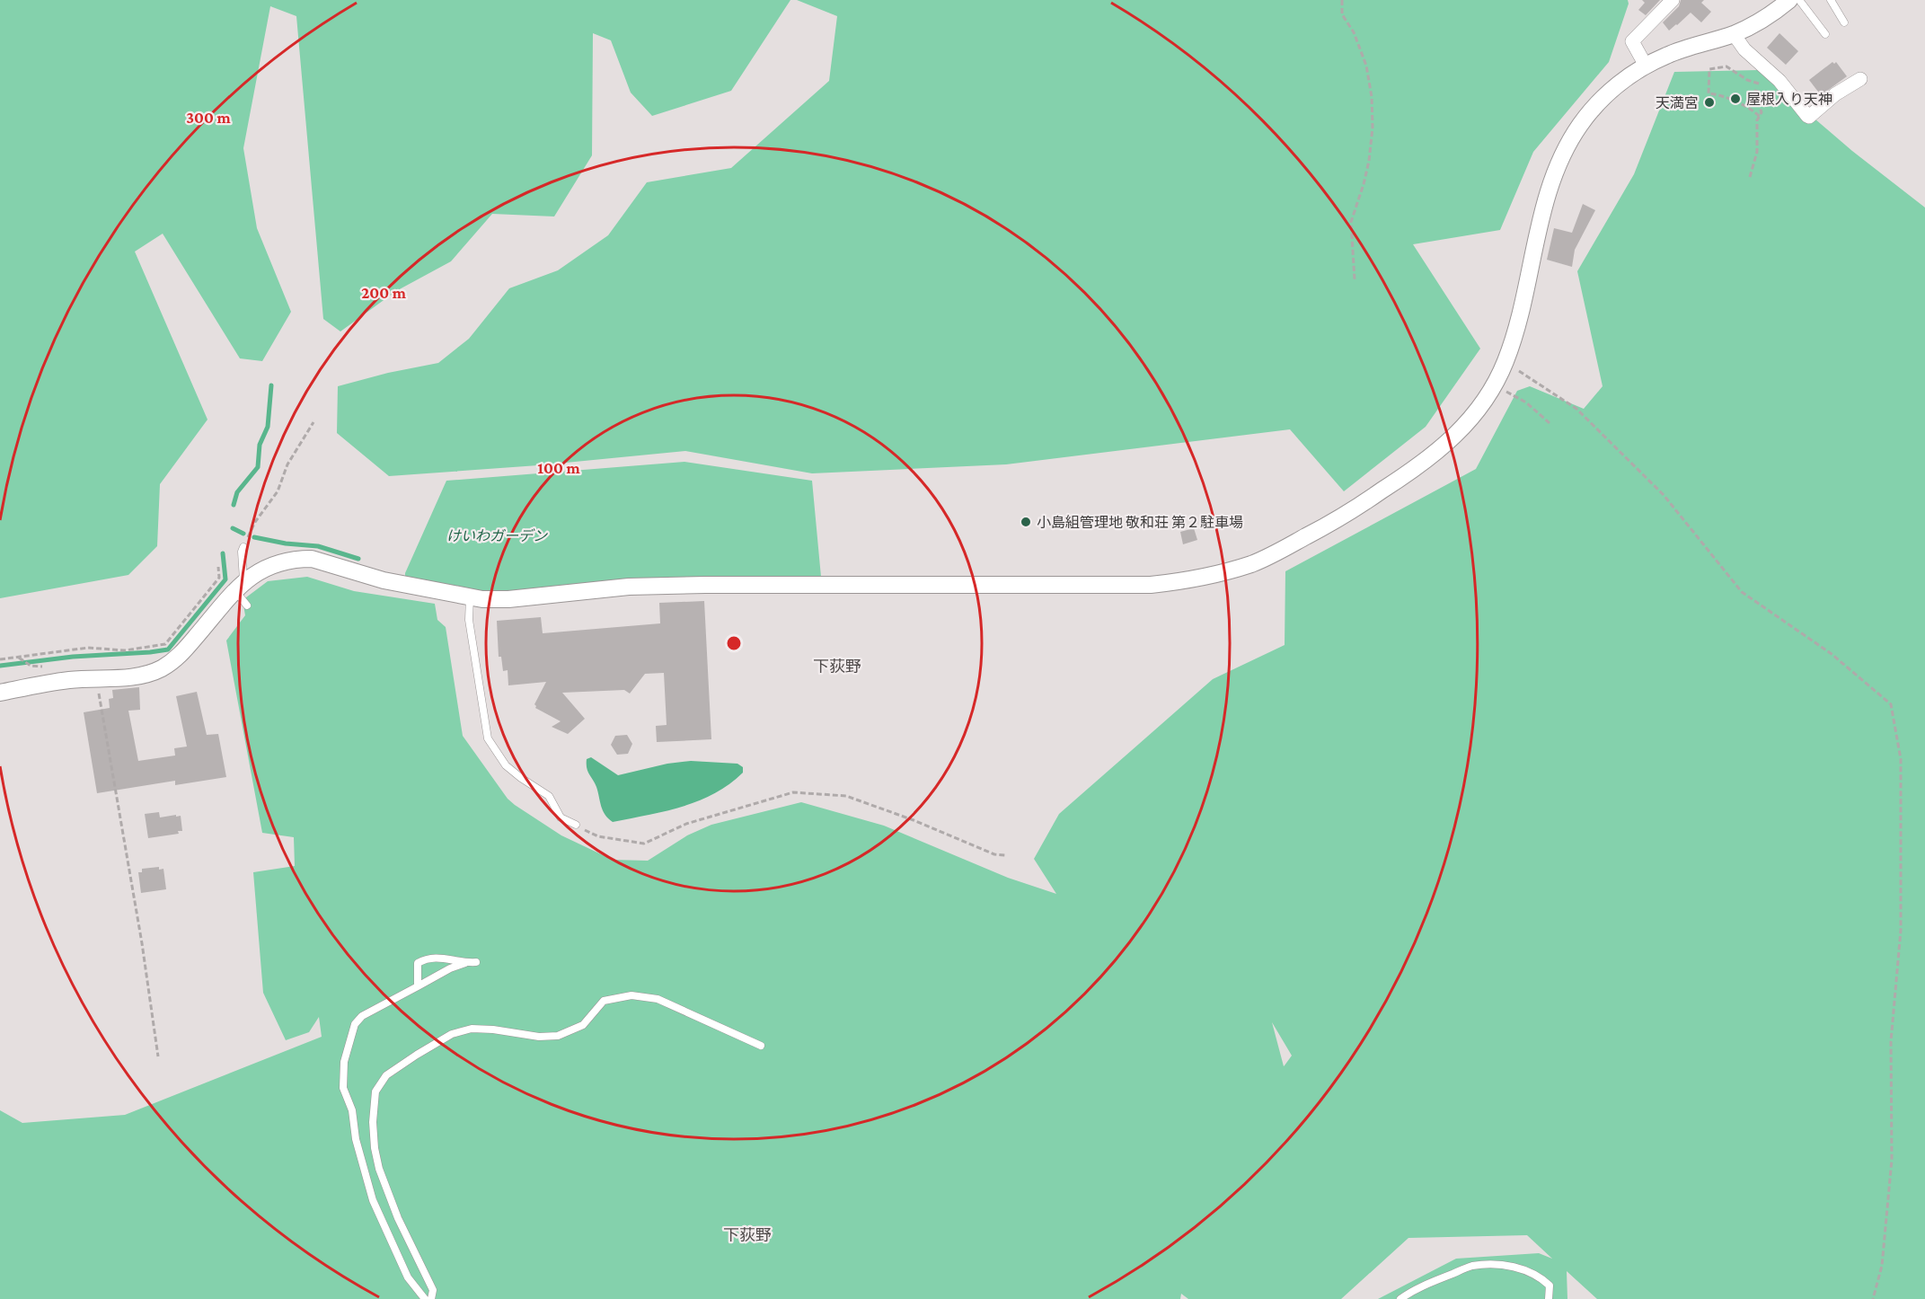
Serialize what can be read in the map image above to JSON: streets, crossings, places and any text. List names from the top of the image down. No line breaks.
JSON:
{"districts":["下荻野","下荻野"],"parks":["けいわガーデン"],"places":["屋根入り天神","天満宮","小島組管理地 敬和荘 第２駐車場"],"rings":["300 m","200 m","100 m"]}
